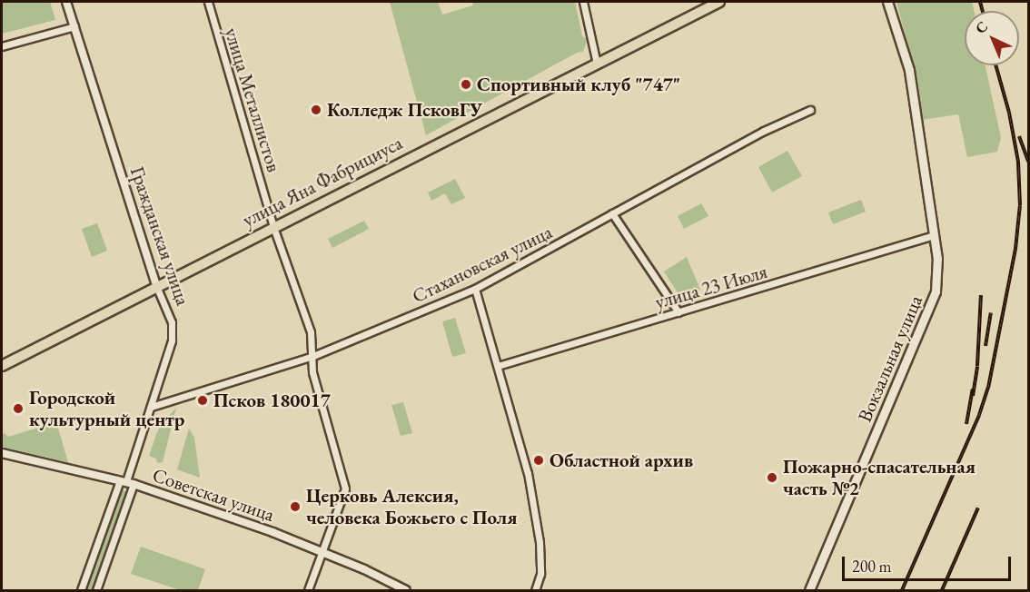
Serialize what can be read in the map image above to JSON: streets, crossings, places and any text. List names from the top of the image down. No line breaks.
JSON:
{"streets":{"main road":["улица Яна Фабрициуса","Вокзальная улица"],"street":["улица Металлистов","Гражданская улица","Стахановская улица","улица 23 Июля","Советская улица"]},"crossings":[["улица Металлистов","улица Яна Фабрициуса"],["улица Металлистов","Стахановская улица"],["улица Металлистов","Советская улица"],["улица Яна Фабрициуса","Гражданская улица"],["Гражданская улица","Стахановская улица"],["Гражданская улица","Советская улица"],["улица 23 Июля","Вокзальная улица"]],"places":["Спортивный клуб \"747\"","Колледж ПсковГУ","Псков 180017","Городской культурный центр","Областной архив","Пожарно-спасательная часть №2","Церковь Алексия, человека Божьего с Поля"],"scale_bar":"200 m","north":"top left"}
